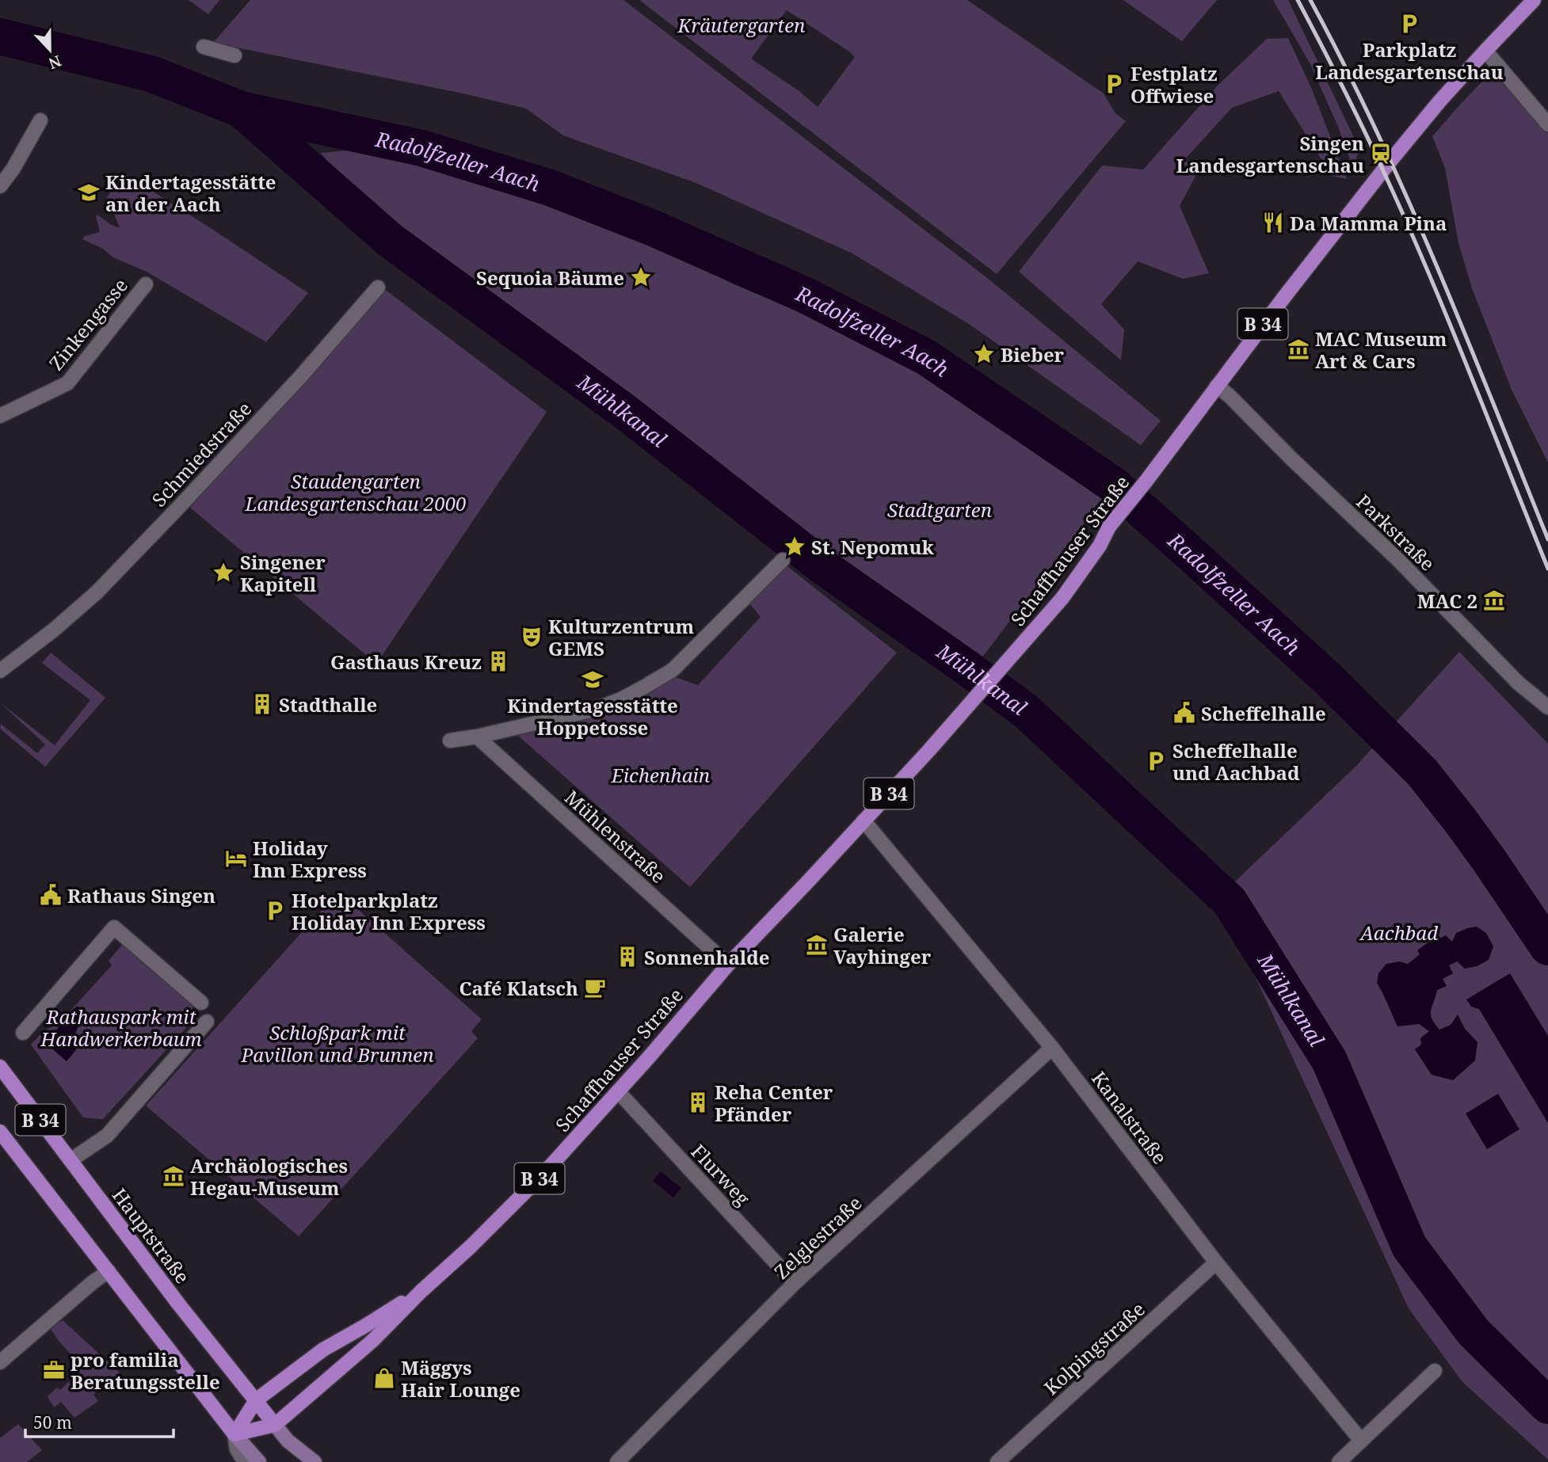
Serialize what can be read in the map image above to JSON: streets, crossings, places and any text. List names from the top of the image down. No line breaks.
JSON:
{"streets":{"main road":["B 34","Schaffhauser Straße","Hauptstraße"],"street":["Zinkengasse","Schmiedstraße","Parkstraße","Mühlenstraße","Kanalstraße","Flurweg","Zelglestraße","Kolpingstraße"]},"crossings":[["B 34","Schaffhauser Straße"],["Parkstraße","Schaffhauser Straße"],["Schaffhauser Straße","Mühlenstraße"],["Schaffhauser Straße","Kanalstraße"],["Schaffhauser Straße","Flurweg"],["Schaffhauser Straße","Hauptstraße"],["Kanalstraße","Zelglestraße"],["Kanalstraße","Kolpingstraße"],["Flurweg","Zelglestraße"]],"water":["Radolfzeller Aach","Mühlkanal"],"parks":["Kräutergarten","Staudengarten Landesgartenschau 2000","Stadtgarten","Eichenhain","Aachbad","Rathauspark mit Handwerkerbaum","Schloßpark mit Pavillon und Brunnen"],"places":{"parking":["Parkplatz Landesgartenschau","Festplatz Offwiese","Scheffelhalle und Aachbad","Hotelparkplatz Holiday Inn Express"],"station":["Singen Landesgartenschau"],"school or university":["Kindertagesstätte an der Aach","Kindertagesstätte Hoppetosse"],"restaurant":["Da Mamma Pina"],"place":["Sequoia Bäume","Bieber","St. Nepomuk","Singener Kapitell"],"museum":["MAC Museum Art & Cars","MAC 2","Galerie Vayhinger","Archäologisches Hegau-Museum"],"theatre":["Kulturzentrum GEMS"],"building":["Gasthaus Kreuz","Stadthalle","Sonnenhalde","Reha Center Pfänder"],"public building":["Scheffelhalle","Rathaus Singen"],"hotel":["Holiday Inn Express"],"cafe":["Café Klatsch"],"office":["pro familia Beratungsstelle"],"shop":["Mäggys Hair Lounge"]},"scale_bar":"50 m","north":"bottom"}
